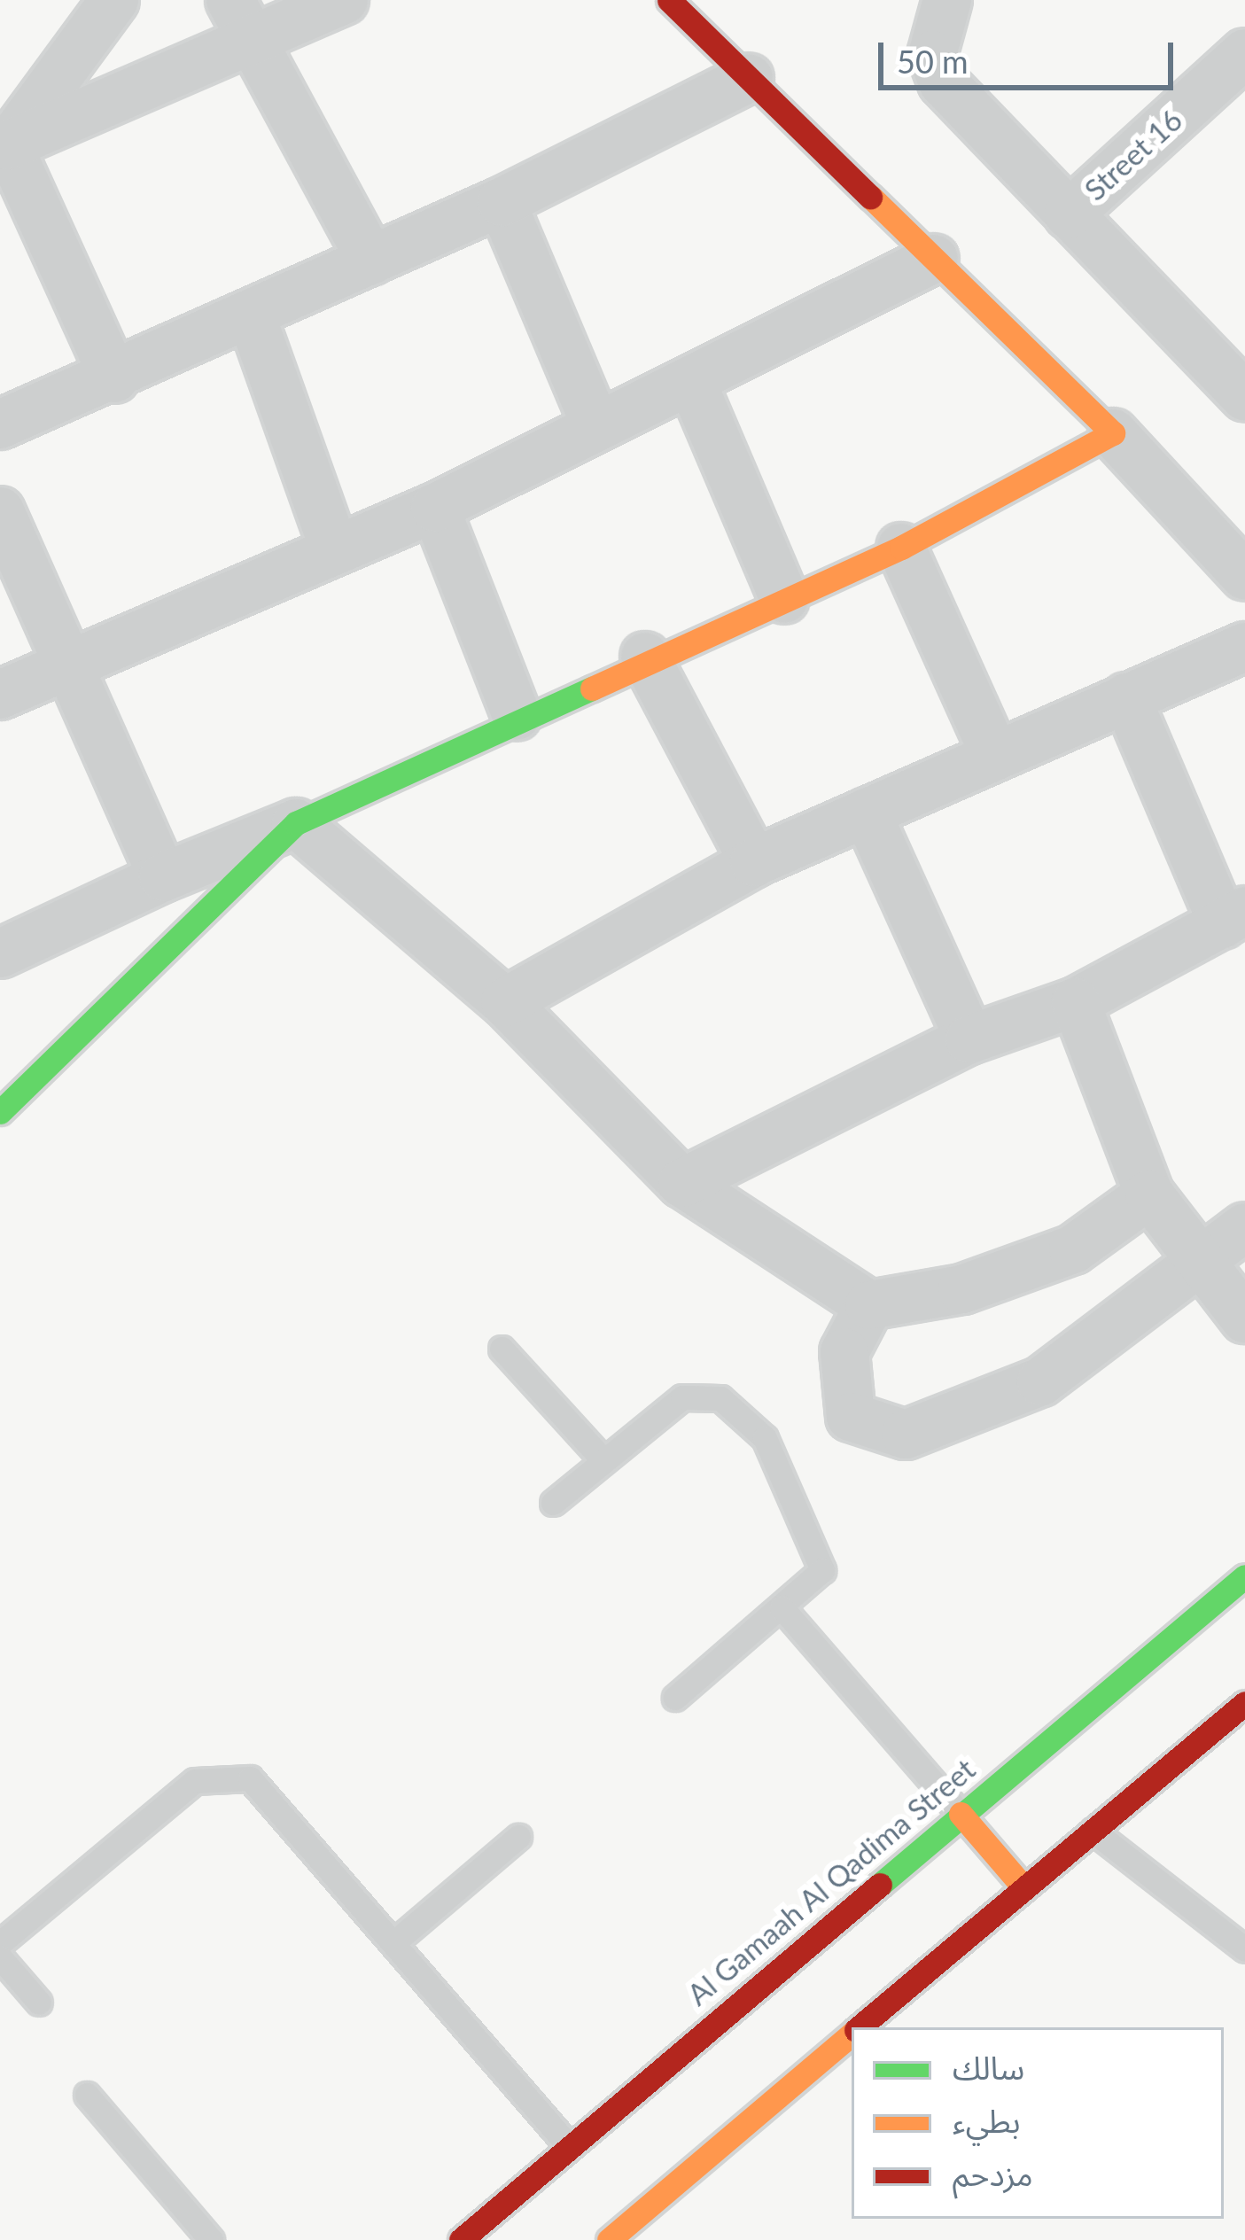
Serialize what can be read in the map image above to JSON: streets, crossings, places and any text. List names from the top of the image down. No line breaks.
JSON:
{"streets":{"main road":["Al Gamaah Al Qadima Street"],"street":["Street 16"]},"legend":["سالك","بطيء","مزدحم"],"scale_bar":"50 m"}
